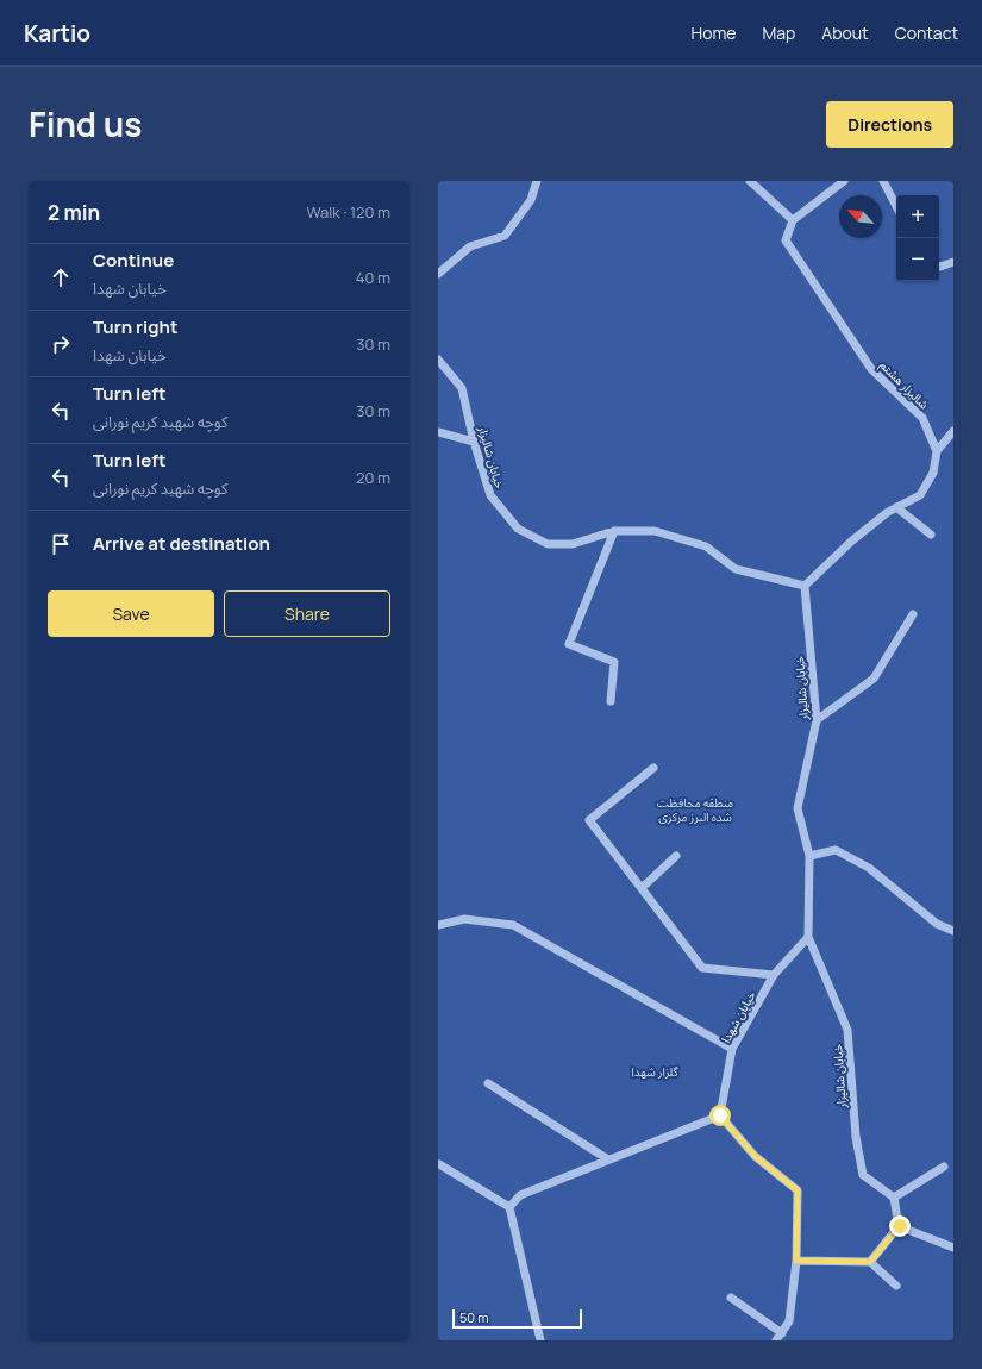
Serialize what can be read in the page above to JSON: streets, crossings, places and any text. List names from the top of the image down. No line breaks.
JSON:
{"streets":{"street":["شالیزار هشتم","خیابان شالیزار","خیابان شهدا"]},"crossings":[["خیابان شالیزار","خیابان شهدا"]],"parks":["منطقه محافظت شده البرز مرکزی","گلزار شهدا"],"scale_bar":"50 m","north":"top left","page":{"header":"Kartio","nav":["Home","Map","About","Contact"],"title":"Find us","buttons":["Directions",["Save","Share"]],"heading":["2 min","Walk · 120 m"],"map_buttons":["+","−"],"list":[["Continue","خیابان شهدا","40 m"],["Turn right","خیابان شهدا","30 m"],["Turn left","کوچه شهید کریم نورانی","30 m"],["Turn left","کوچه شهید کریم نورانی","20 m"],"Arrive at destination"],"scale":"50 m"}}
